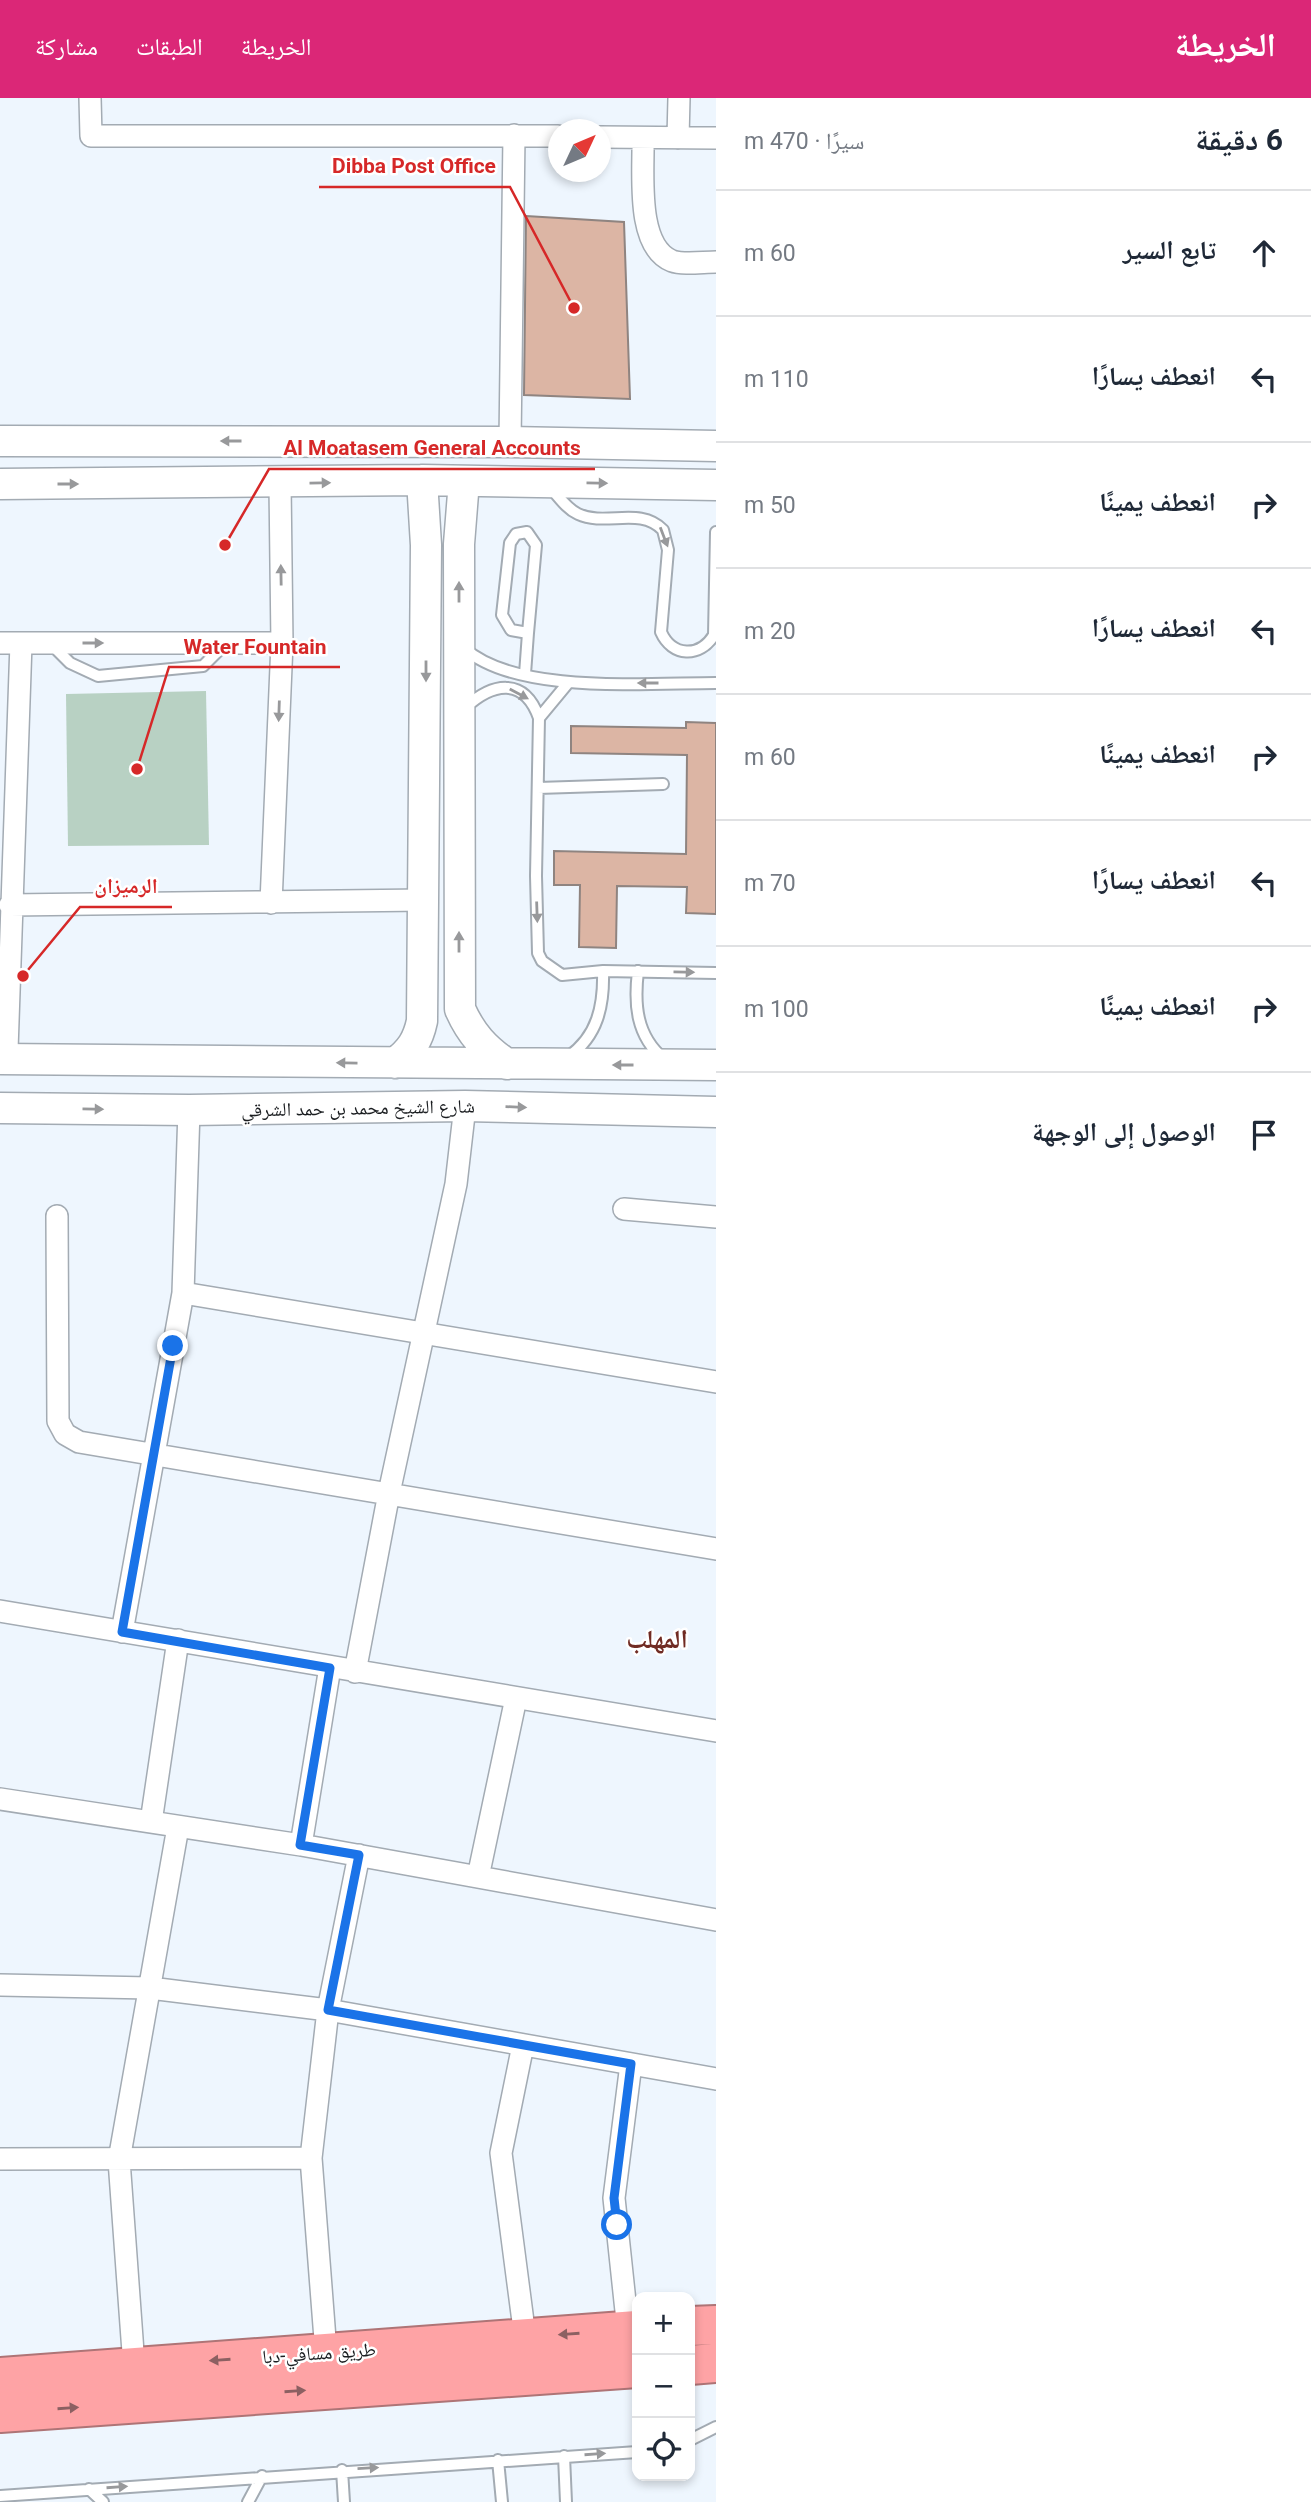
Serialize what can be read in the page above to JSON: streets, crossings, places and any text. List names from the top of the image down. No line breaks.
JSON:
{"streets":{"highway":["طريق مسافي-دبا"],"street":["شارع الشيخ محمد بن حمد الشرقي"]},"districts":["المهلب"],"places":["Dibba Post Office","Al Moatasem General Accounts","Water Fountain","الرميزان"],"north":"top right","page":{"header":"الخريطة","nav":["الخريطة","الطبقات","مشاركة"],"heading":["6 دقيقة","سيرًا · 470 m"],"list":[["تابع السير","60 m"],["انعطف يسارًا","110 m"],["انعطف يمينًا","50 m"],["انعطف يسارًا","20 m"],["انعطف يمينًا","60 m"],["انعطف يسارًا","70 m"],["انعطف يمينًا","100 m"],"الوصول إلى الوجهة"],"map_buttons":["+","−"]}}
